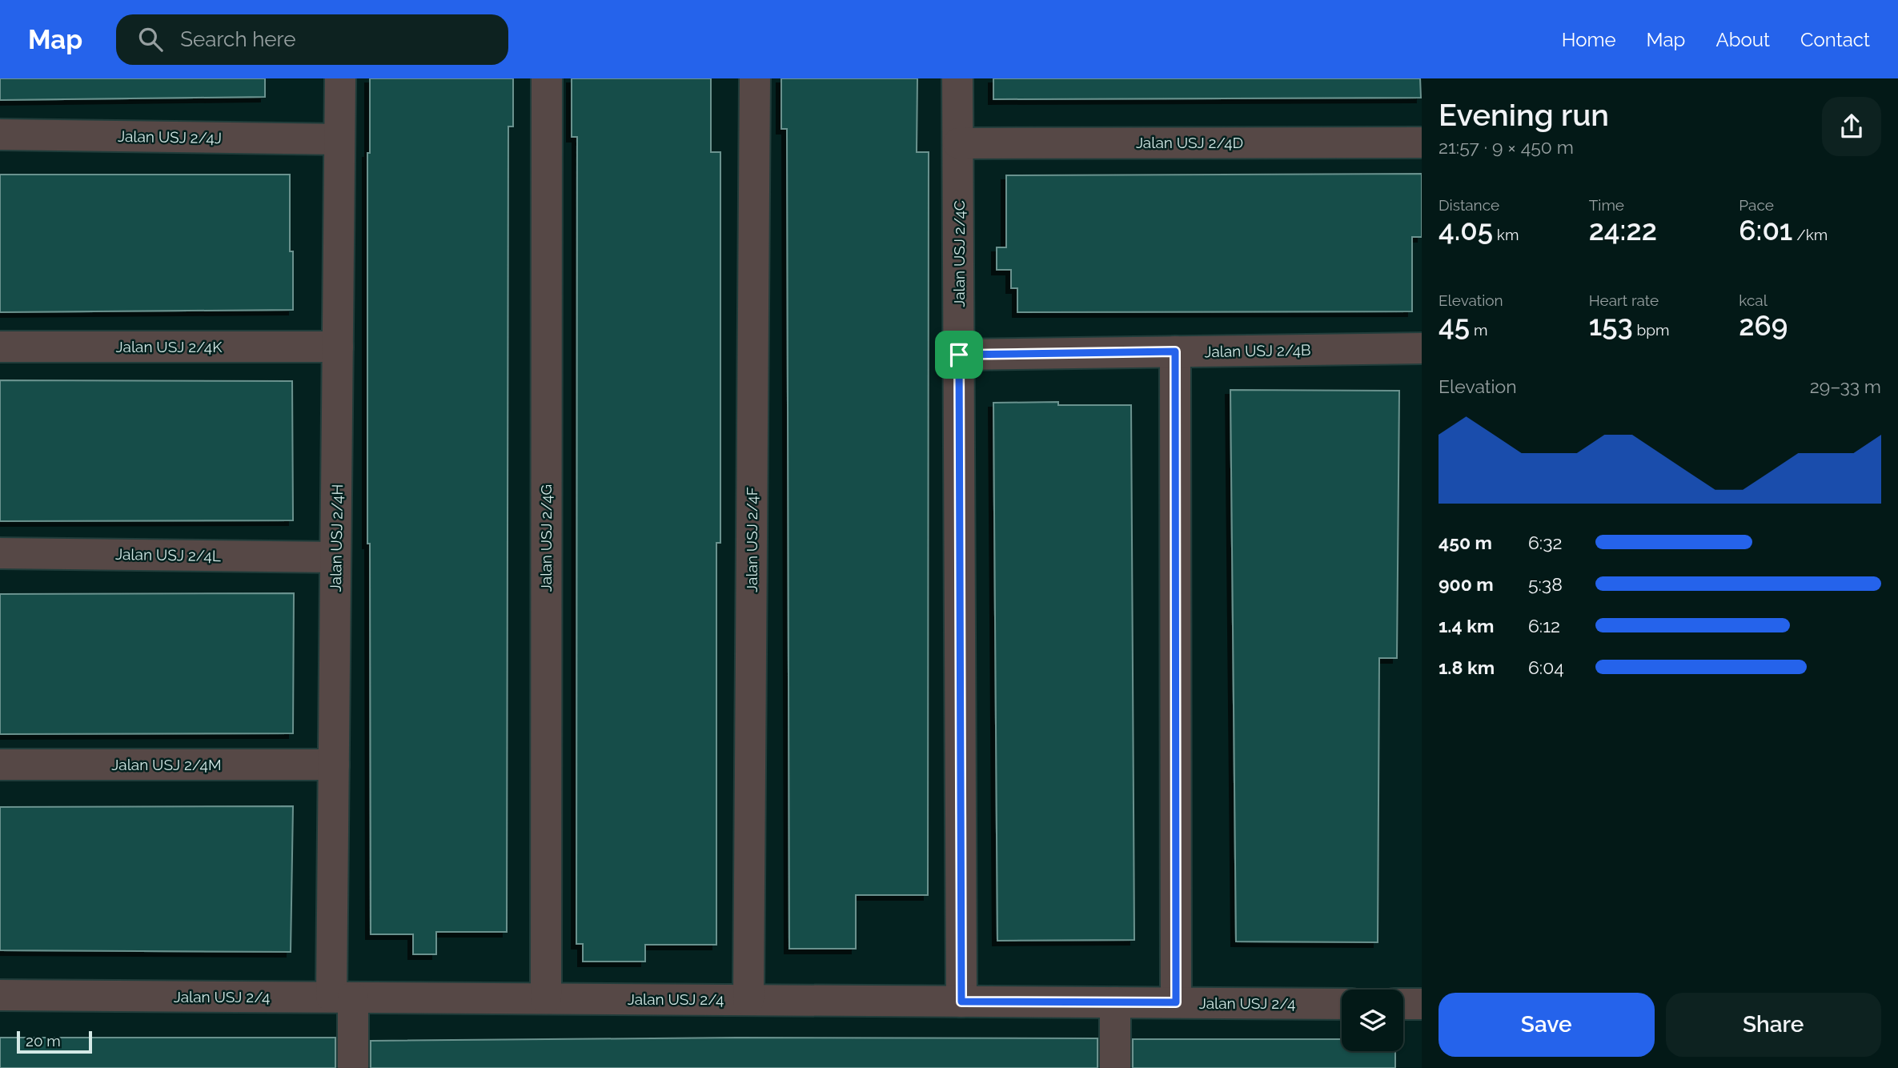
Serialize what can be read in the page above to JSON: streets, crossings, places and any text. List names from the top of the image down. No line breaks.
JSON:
{"streets":{"street":["Jalan USJ 2/4J","Jalan USJ 2/4D","Jalan USJ 2/4C","Jalan USJ 2/4K","Jalan USJ 2/4B","Jalan USJ 2/4H","Jalan USJ 2/4G","Jalan USJ 2/4F","Jalan USJ 2/4L","Jalan USJ 2/4M","Jalan USJ 2/4"]},"crossings":[["Jalan USJ 2/4J","Jalan USJ 2/4H"],["Jalan USJ 2/4D","Jalan USJ 2/4C"],["Jalan USJ 2/4C","Jalan USJ 2/4B"],["Jalan USJ 2/4C","Jalan USJ 2/4"],["Jalan USJ 2/4K","Jalan USJ 2/4H"],["Jalan USJ 2/4H","Jalan USJ 2/4L"],["Jalan USJ 2/4H","Jalan USJ 2/4M"],["Jalan USJ 2/4H","Jalan USJ 2/4"],["Jalan USJ 2/4G","Jalan USJ 2/4"],["Jalan USJ 2/4F","Jalan USJ 2/4"]],"scale_bar":"20 m","page":{"header":"Map","search":"Search here","nav":["Home","Map","About","Contact"],"heading":["Evening run","21:57 · 9 × 450 m"],"stats":[["Distance","4.05 km"],["Time","24:22"],["Pace","6:01 /km"],["Elevation","45 m"],["Heart rate","153 bpm"],["kcal","269"]],"chart":["Elevation","29–33 m"],"list":[{"name":"450 m","note":"6:32"},{"name":"900 m","note":"5:38"},{"name":"1.4 km","note":"6:12"},{"name":"1.8 km","note":"6:04"}],"buttons":["Save","Share"],"scale":"20 m"}}
